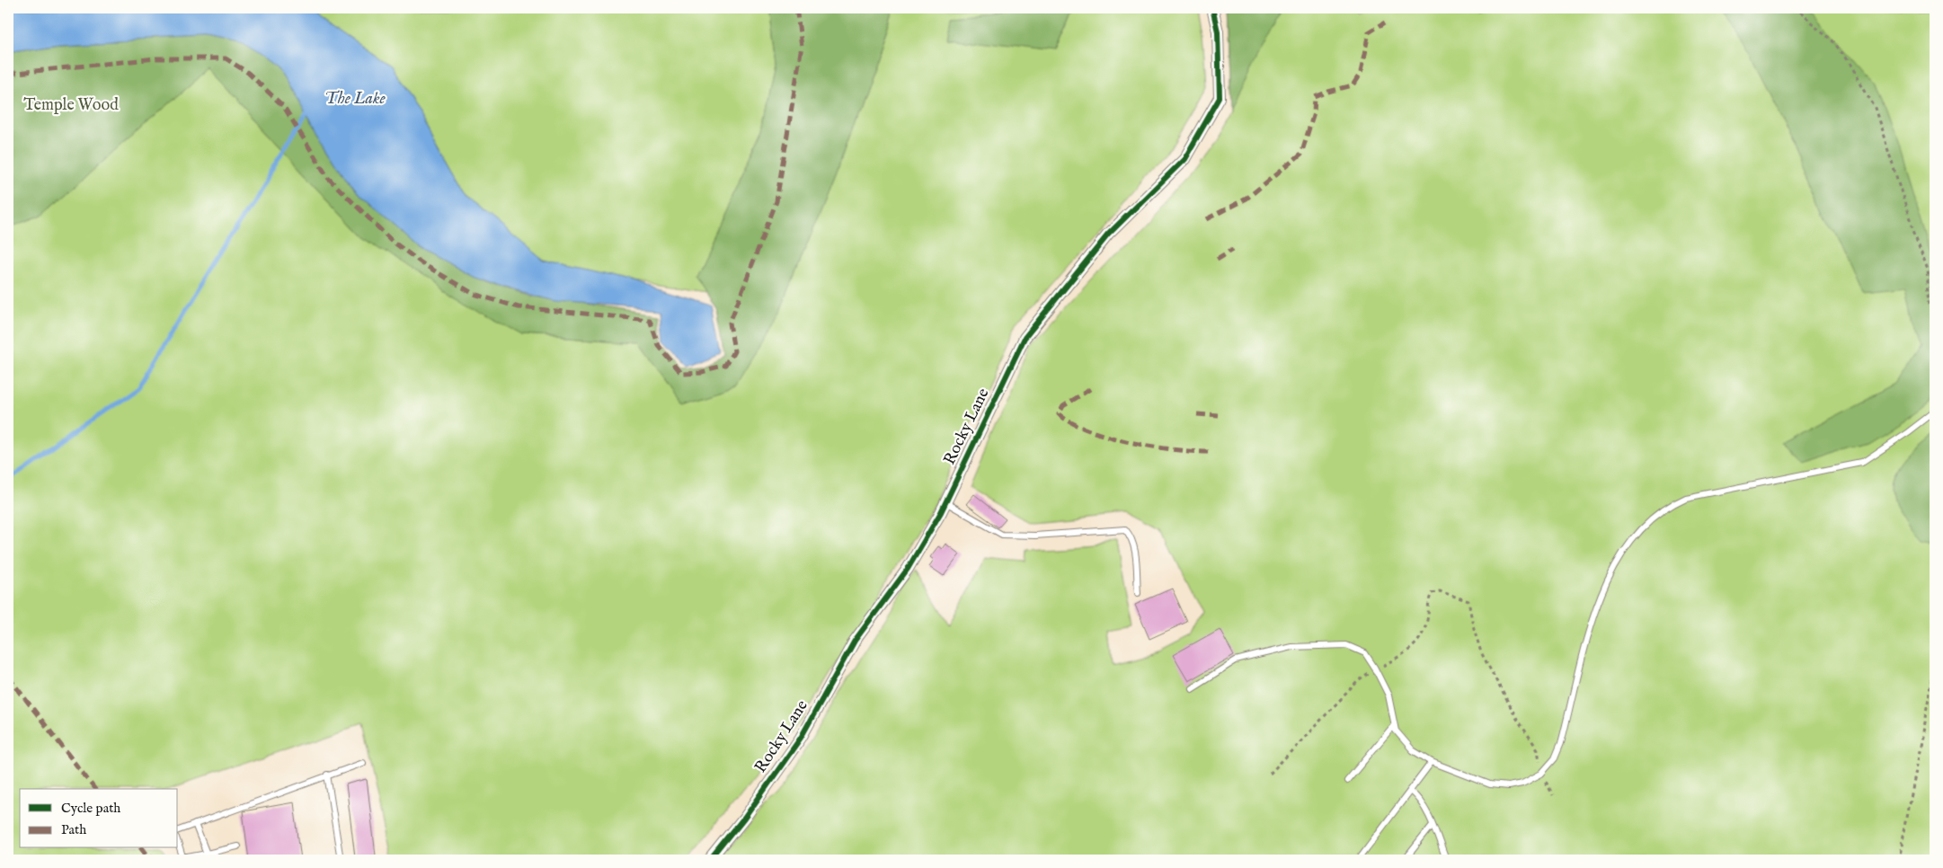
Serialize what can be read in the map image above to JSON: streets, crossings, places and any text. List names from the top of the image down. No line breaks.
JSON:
{"streets":{"street":["Rocky Lane"]},"water":["The Lake"],"parks":["Temple Wood"],"legend":["Cycle path","Path"]}
